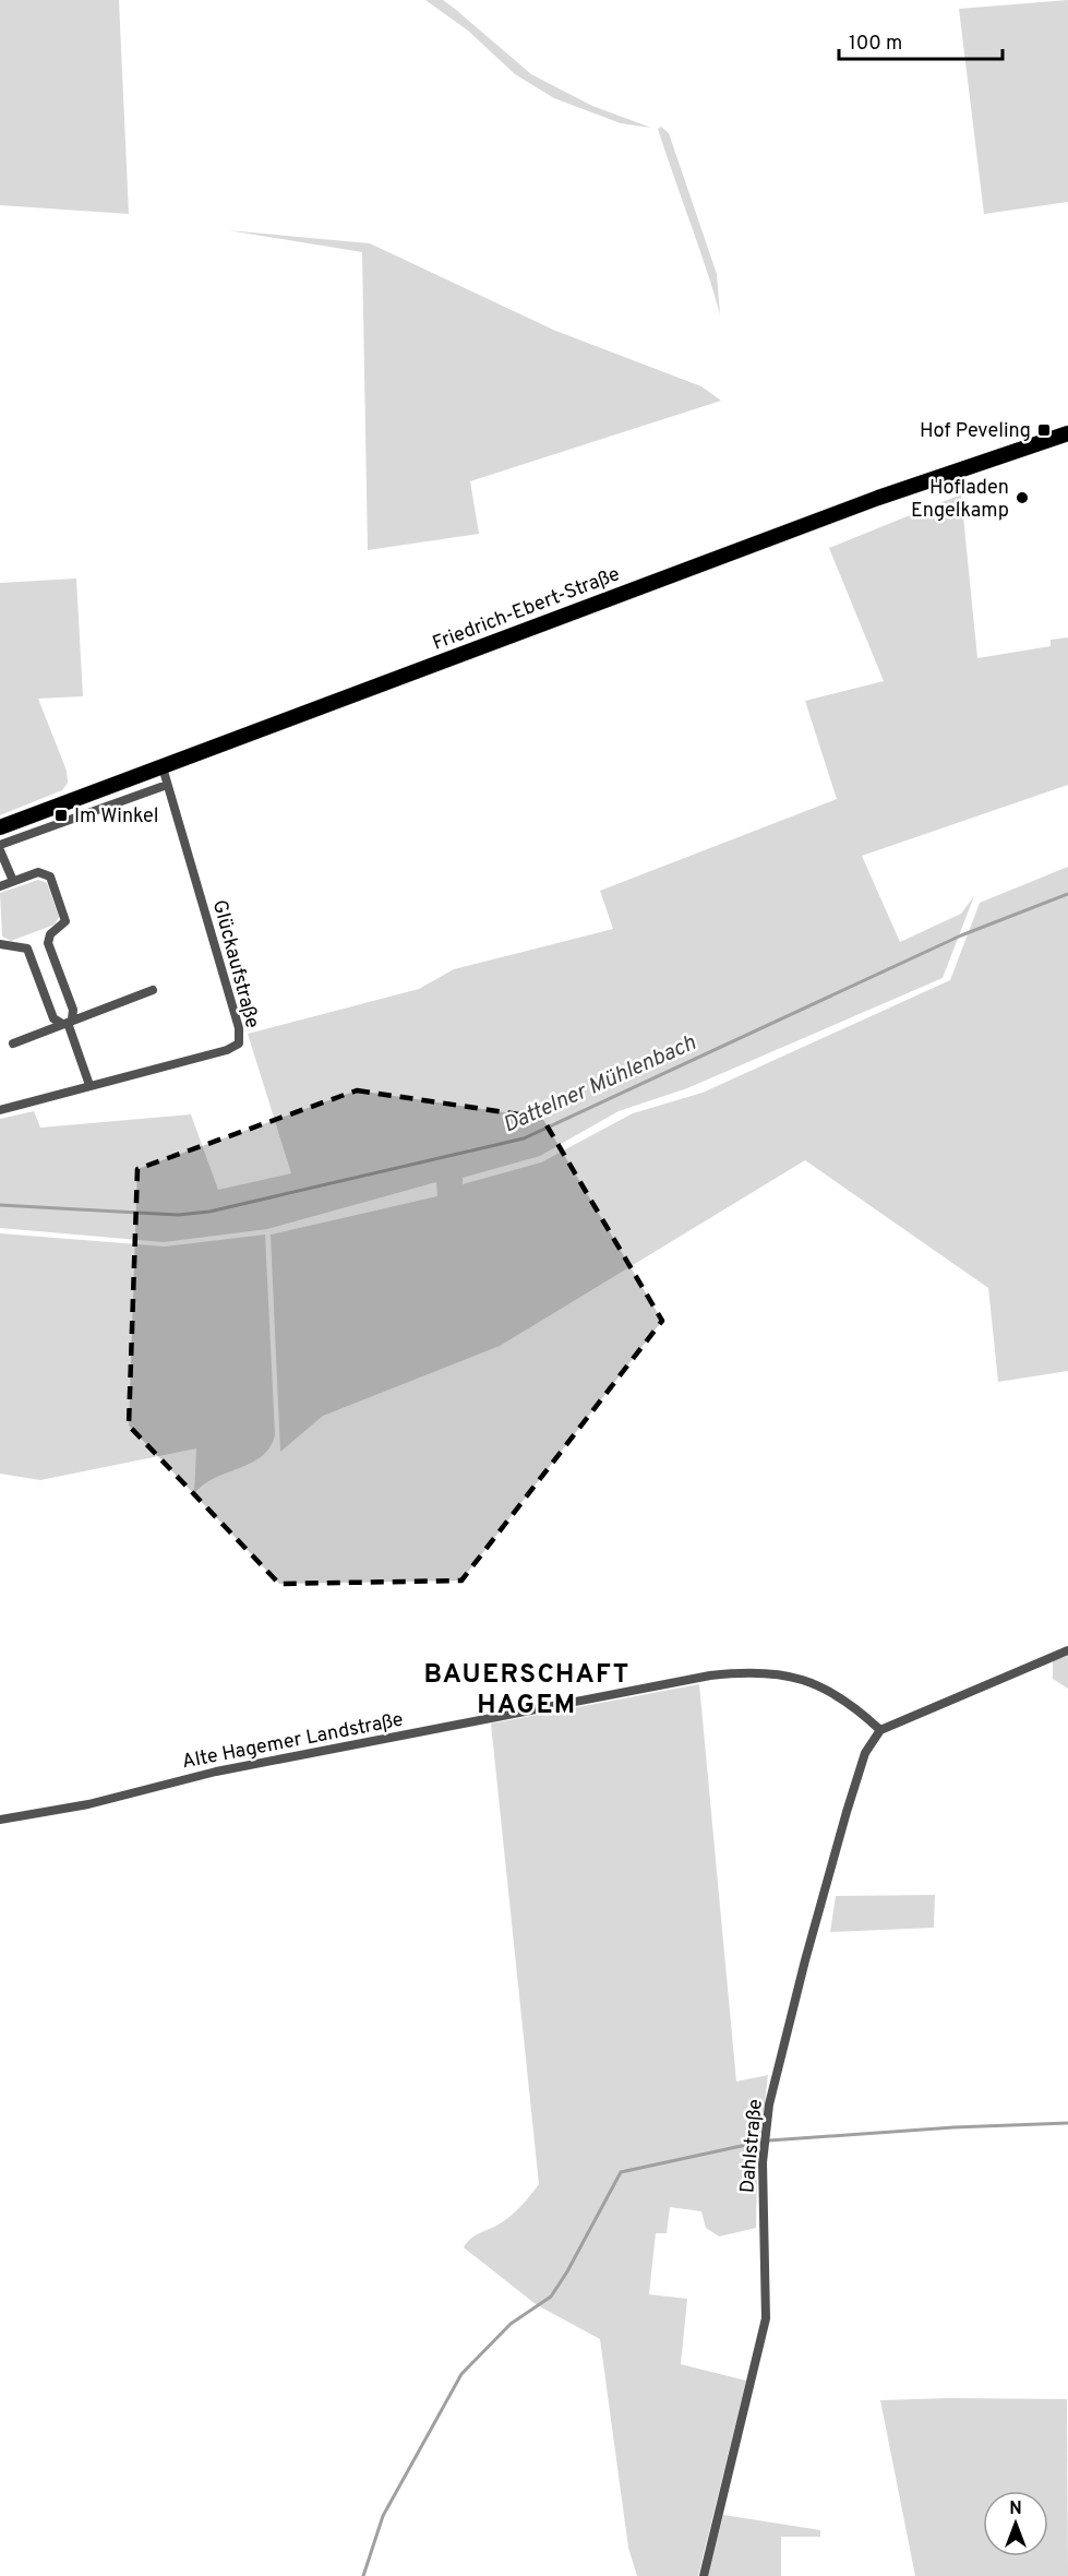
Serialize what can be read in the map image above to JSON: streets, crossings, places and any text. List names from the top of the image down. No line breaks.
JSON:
{"streets":{"main road":["Friedrich-Ebert-Straße"],"street":["Glückaufstraße","Alte Hagemer Landstraße","Dahlstraße"]},"crossings":[["Friedrich-Ebert-Straße","Glückaufstraße"],["Alte Hagemer Landstraße","Dahlstraße"]],"districts":["BAUERSCHAFT HAGEM"],"water":["Dattelner Mühlenbach"],"places":{"transit":["Hof Peveling","Im Winkel"],"other":["Hofladen Engelkamp"]},"scale_bar":"100 m","north":"top"}
